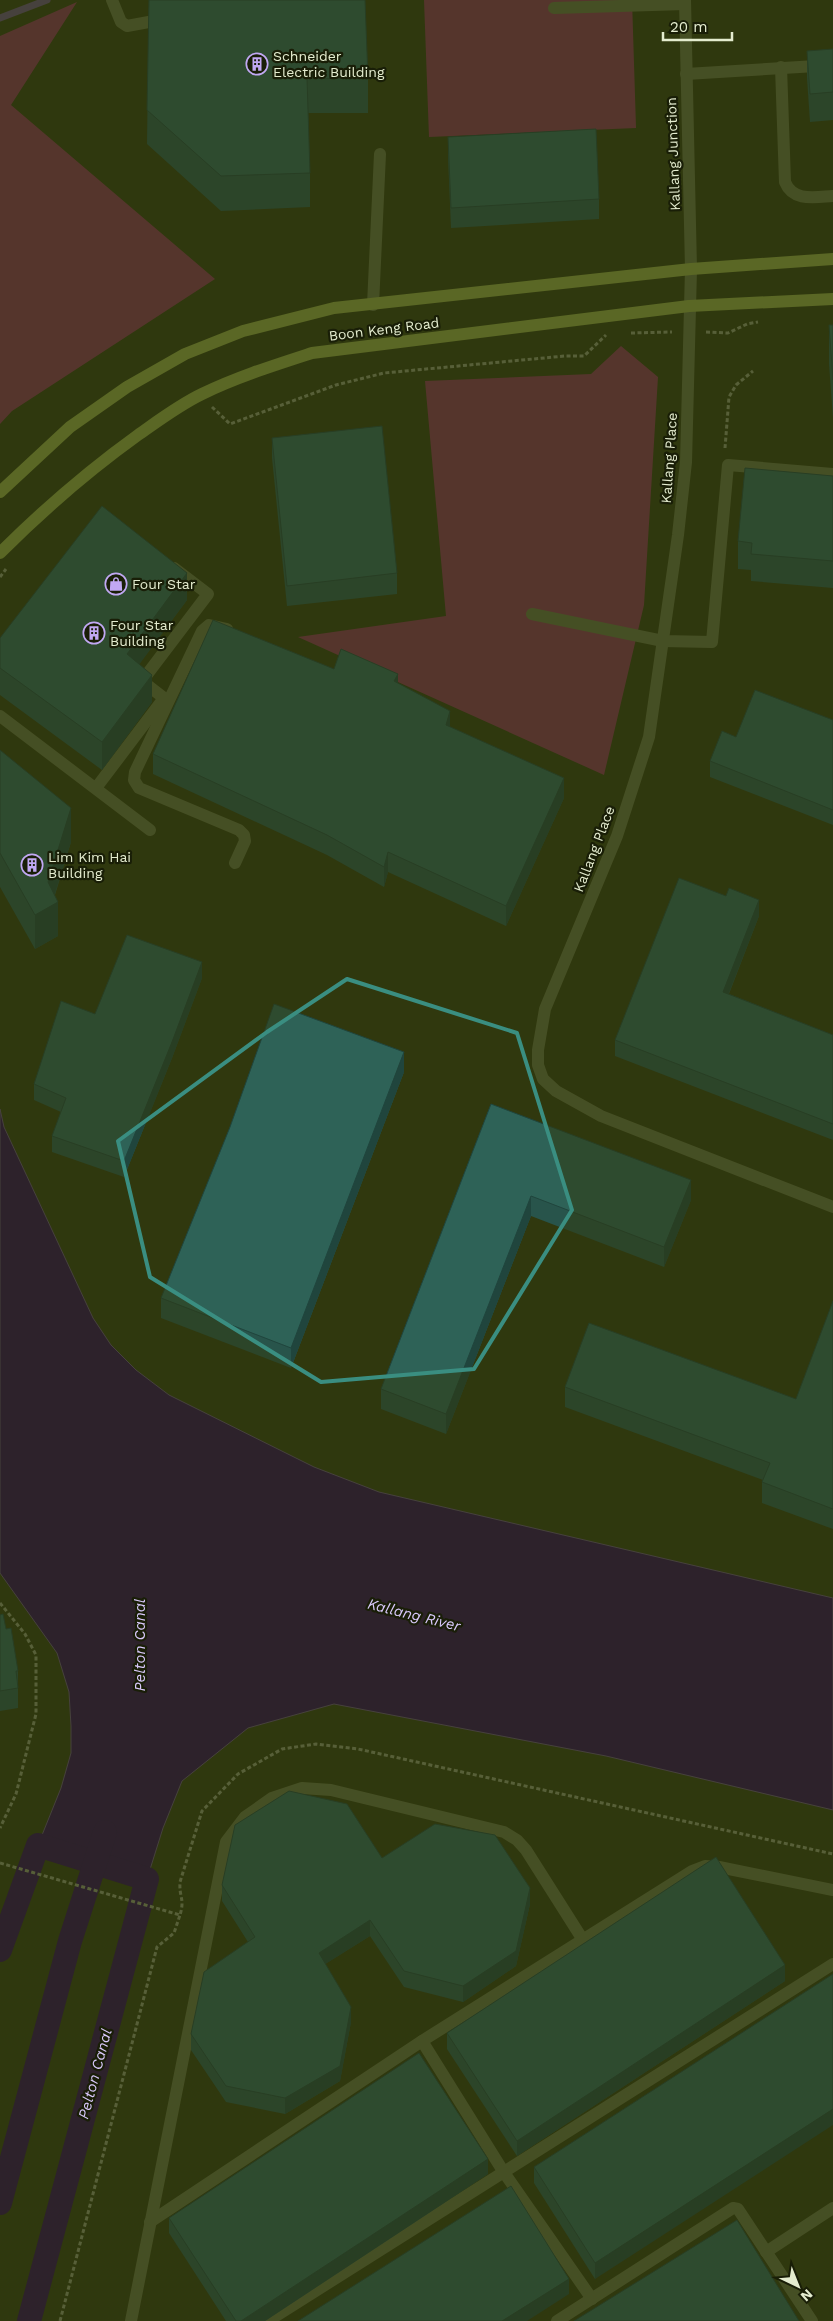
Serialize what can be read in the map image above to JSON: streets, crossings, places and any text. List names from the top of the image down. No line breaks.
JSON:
{"streets":{"main road":["Boon Keng Road"],"street":["Kallang Junction","Kallang Place"]},"crossings":[["Kallang Junction","Boon Keng Road"],["Kallang Junction","Kallang Place"],["Boon Keng Road","Kallang Place"]],"water":["Kallang River","Pelton Canal"],"places":{"building":["Schneider Electric Building","Four Star Building","Lim Kim Hai Building"],"shop":["Four Star"]},"scale_bar":"20 m","north":"bottom right"}
